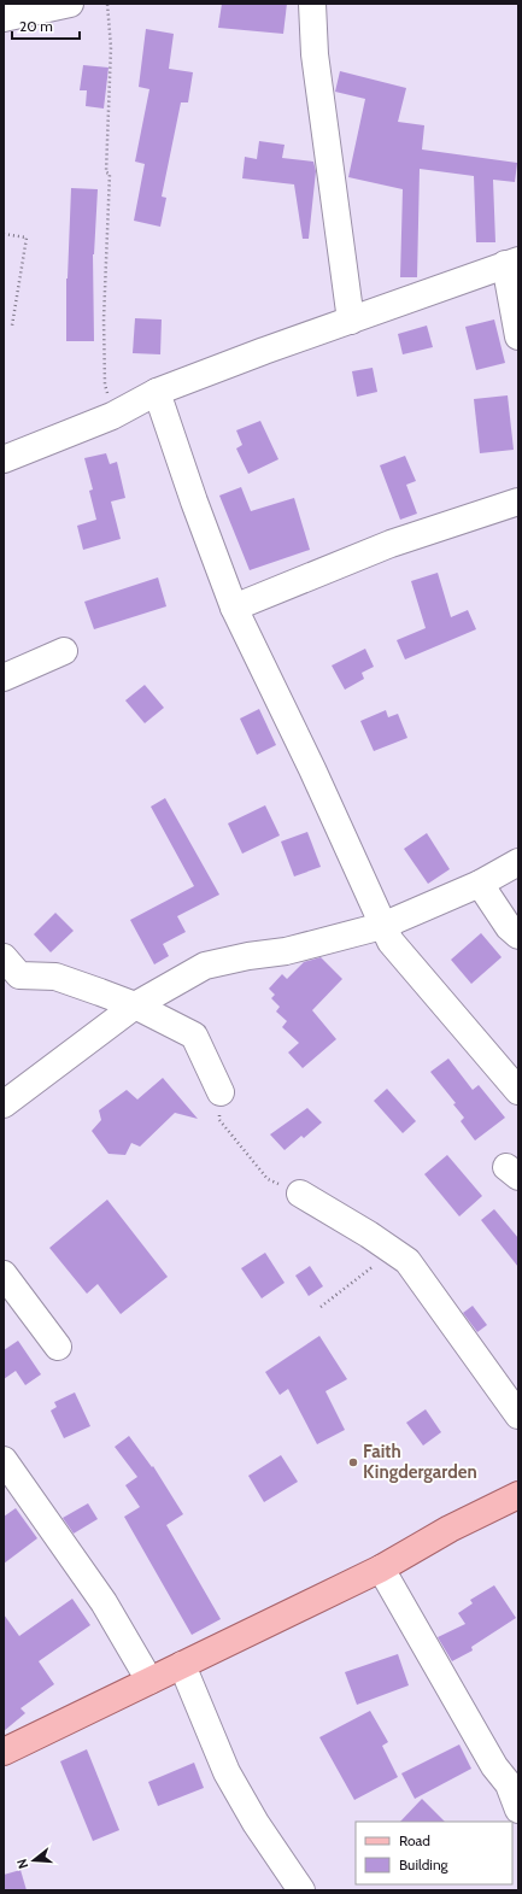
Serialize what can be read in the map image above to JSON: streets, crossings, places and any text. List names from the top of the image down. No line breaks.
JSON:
{"places":["Faith Kingdergarden"],"legend":["Road","Building"],"scale_bar":"20 m","north":"left"}
